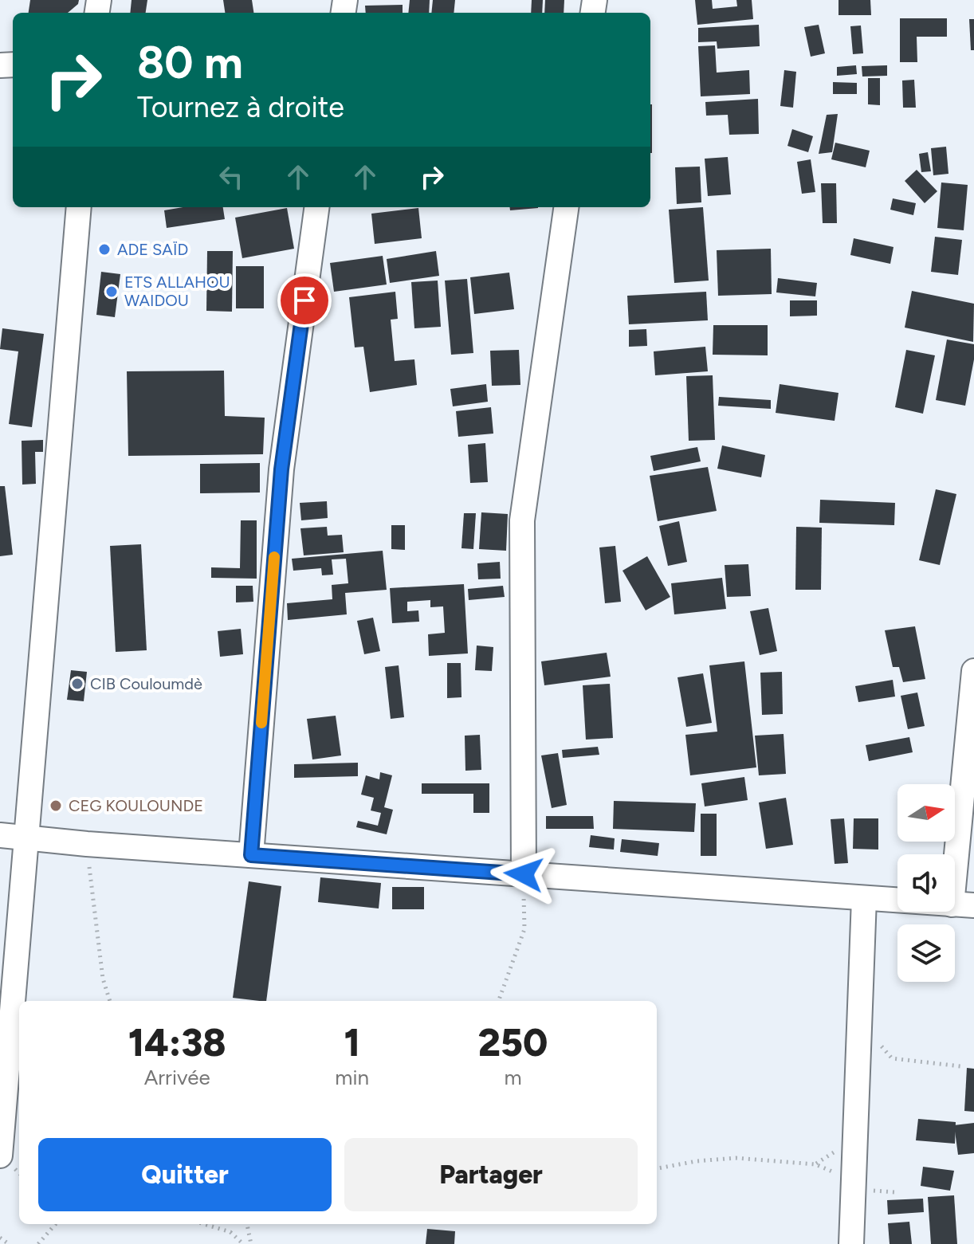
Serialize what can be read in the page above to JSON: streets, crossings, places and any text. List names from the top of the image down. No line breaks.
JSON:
{"places":["ADE SAÏD","ETS ALLAHOU WAIDOU","CIB Couloumdè","CEG KOULOUNDE"],"north":"right","page":{"turn":["80 m","Tournez à droite"],"eta":["14:38","Arrivée","1","min","250","m"],"buttons":["Quitter","Partager"]}}
